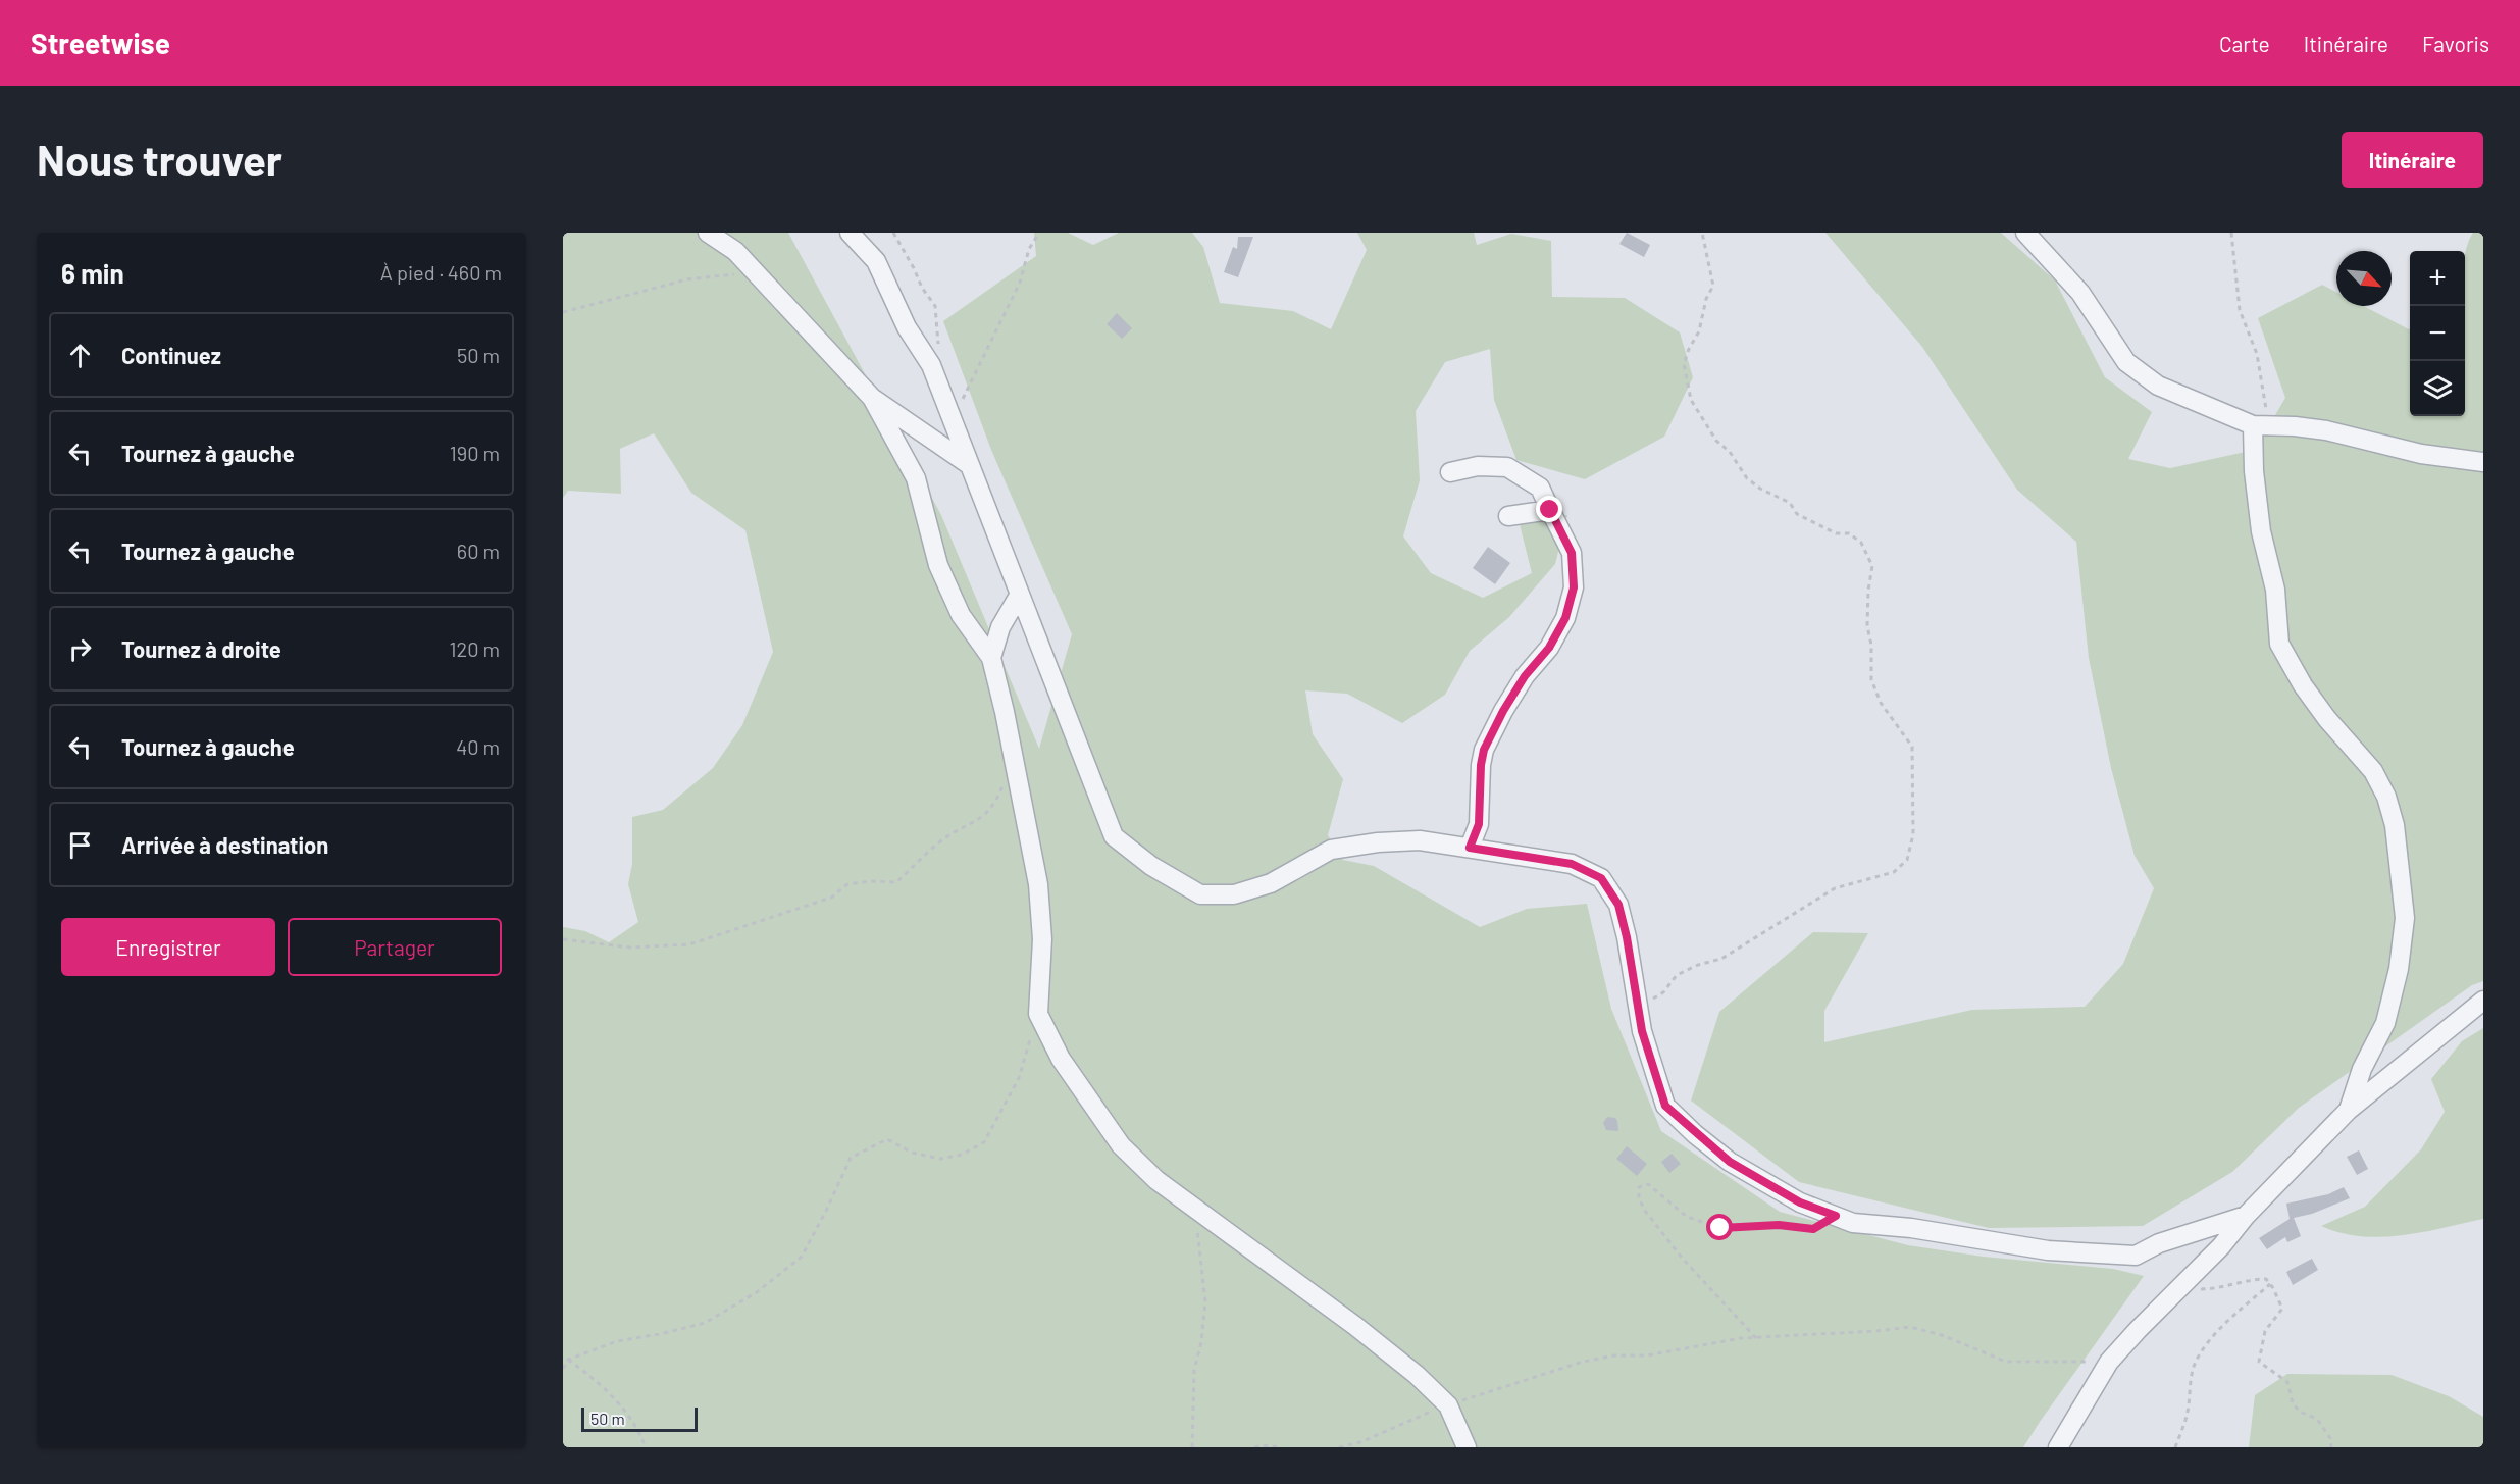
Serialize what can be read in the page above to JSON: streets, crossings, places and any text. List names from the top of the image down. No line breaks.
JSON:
{"scale_bar":"50 m","north":"bottom right","page":{"header":"Streetwise","nav":["Carte","Itinéraire","Favoris"],"buttons":["Itinéraire",["Enregistrer","Partager"]],"title":"Nous trouver","heading":["6 min","À pied · 460 m"],"map_buttons":["+","−"],"list":[["Continuez","50 m"],["Tournez à gauche","190 m"],["Tournez à gauche","60 m"],["Tournez à droite","120 m"],["Tournez à gauche","40 m"],"Arrivée à destination"],"scale":"50 m"}}
